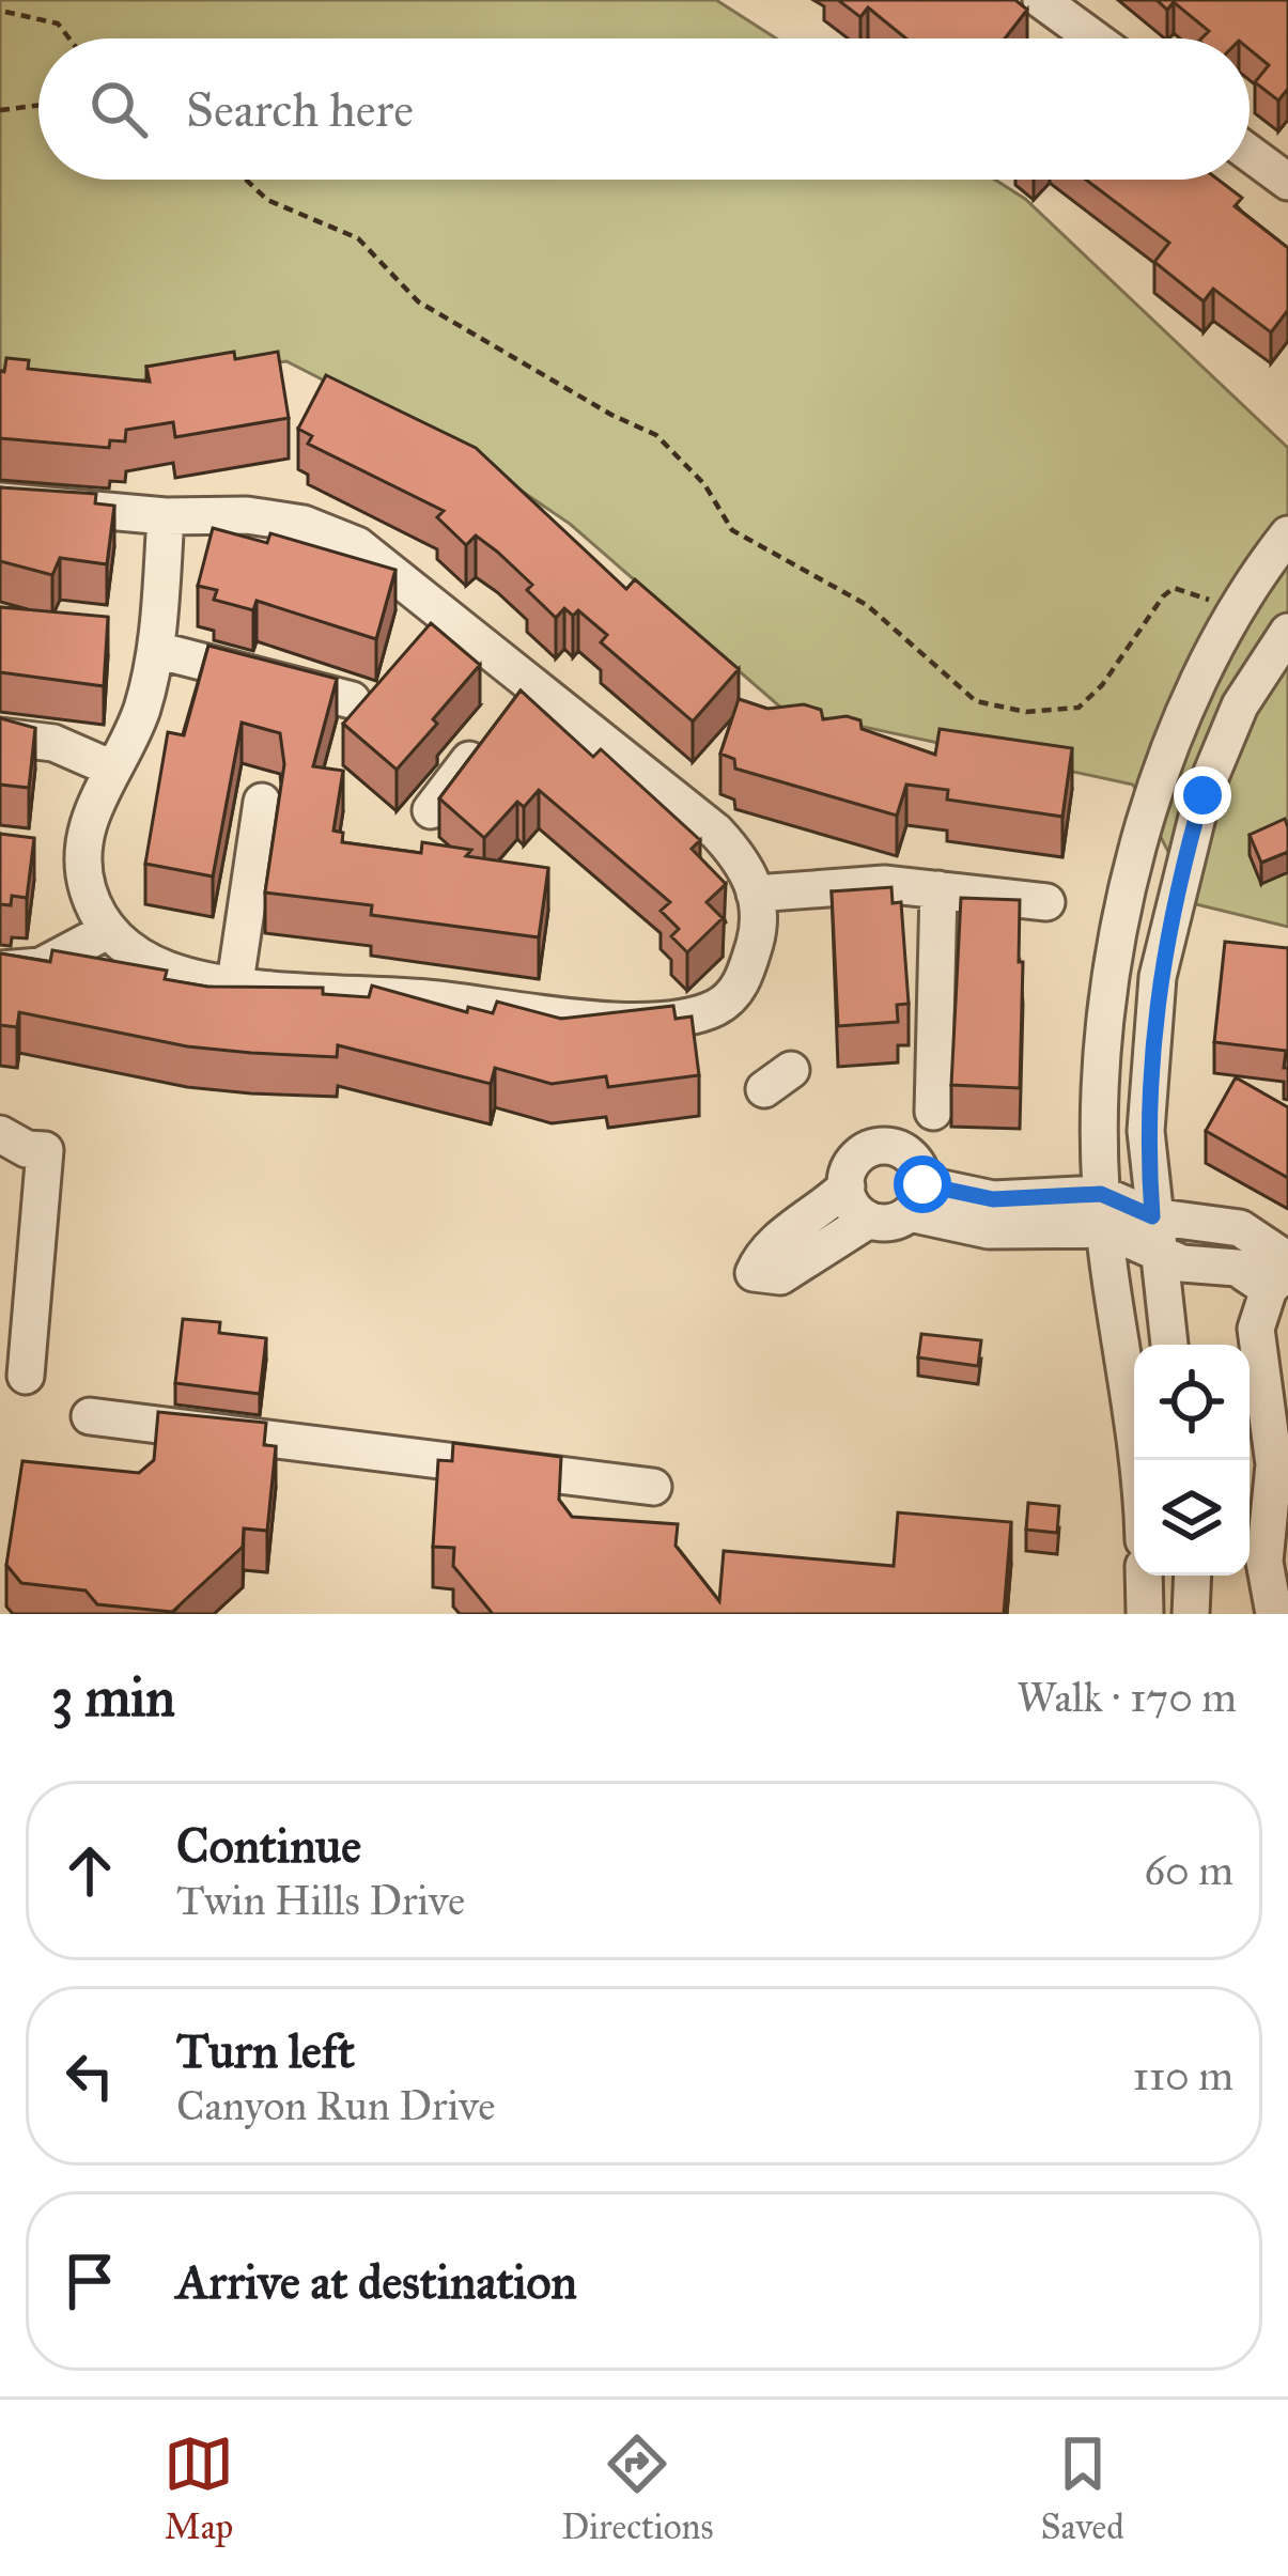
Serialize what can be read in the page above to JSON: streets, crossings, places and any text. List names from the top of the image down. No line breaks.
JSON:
{"page":{"search":"Search here","heading":["3 min","Walk · 170 m"],"list":[["Continue","Twin Hills Drive","60 m"],["Turn left","Canyon Run Drive","110 m"],"Arrive at destination"],"nav":["Map","Directions","Saved"]}}
